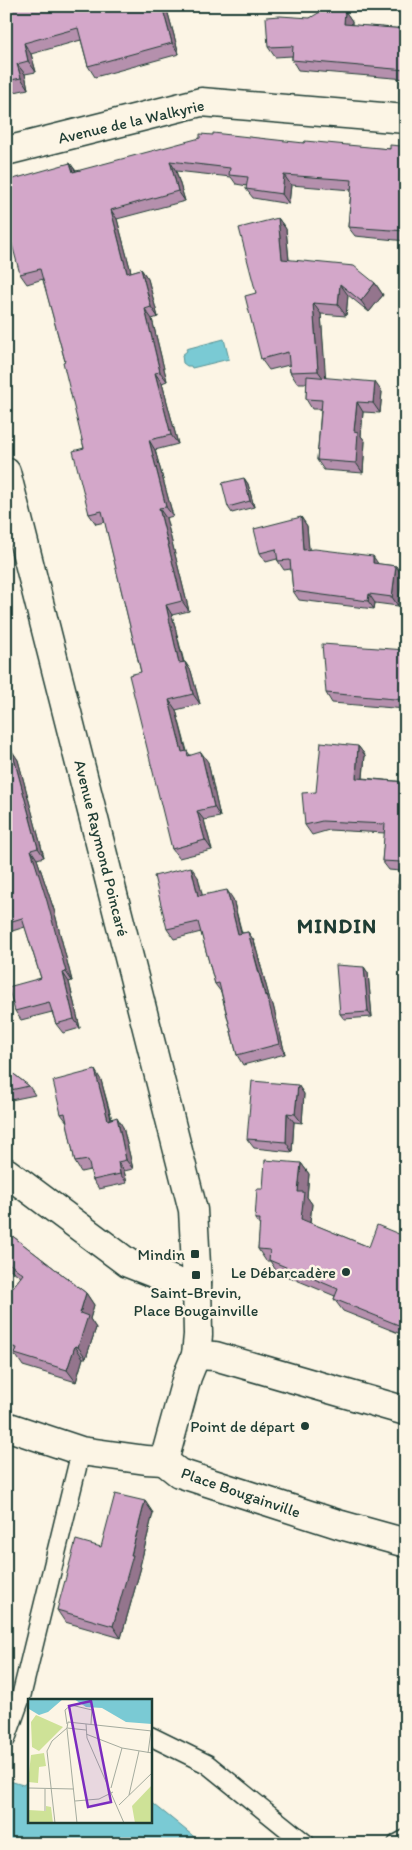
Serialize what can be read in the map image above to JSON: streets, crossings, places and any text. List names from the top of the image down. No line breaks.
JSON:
{"streets":{"street":["Avenue de la Walkyrie","Avenue Raymond Poincaré","Place Bougainville"]},"crossings":[["Avenue Raymond Poincaré","Place Bougainville"]],"districts":["MINDIN"],"places":{"transit":["Mindin","Saint-Brevin, Place Bougainville"],"other":["Le Débarcadère","Point de départ"]}}
